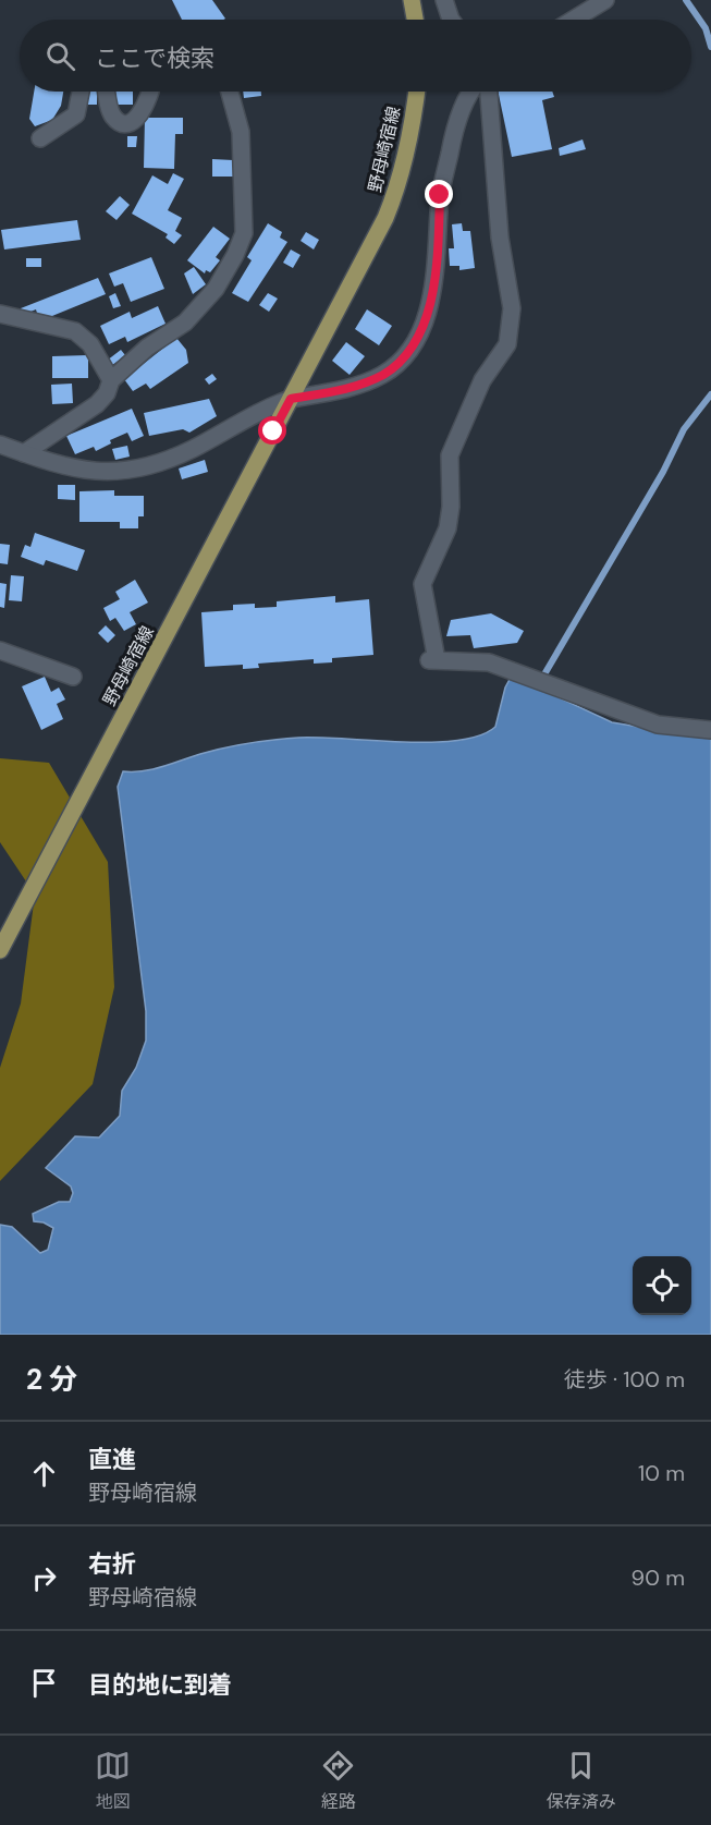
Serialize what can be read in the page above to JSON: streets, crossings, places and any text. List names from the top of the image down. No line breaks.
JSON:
{"streets":{"main road":["野母崎宿線"]},"page":{"search":"ここで検索","heading":["2 分","徒歩 · 100 m"],"list":[["直進","野母崎宿線","10 m"],["右折","野母崎宿線","90 m"],"目的地に到着"],"nav":["地図","経路","保存済み"]}}
